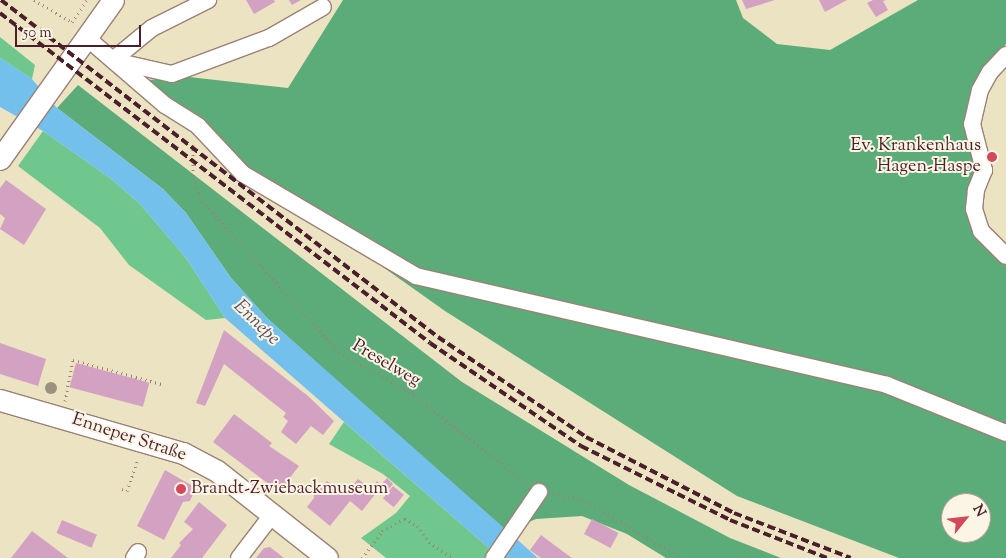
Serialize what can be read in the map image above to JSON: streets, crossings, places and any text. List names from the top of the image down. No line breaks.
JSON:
{"streets":{"main road":["Enneper Straße"],"path":["Preselweg"]},"water":["Ennepe"],"places":["Ev. Krankenhaus Hagen-Haspe","Brandt-Zwiebackmuseum"],"scale_bar":"50 m","north":"top right"}
